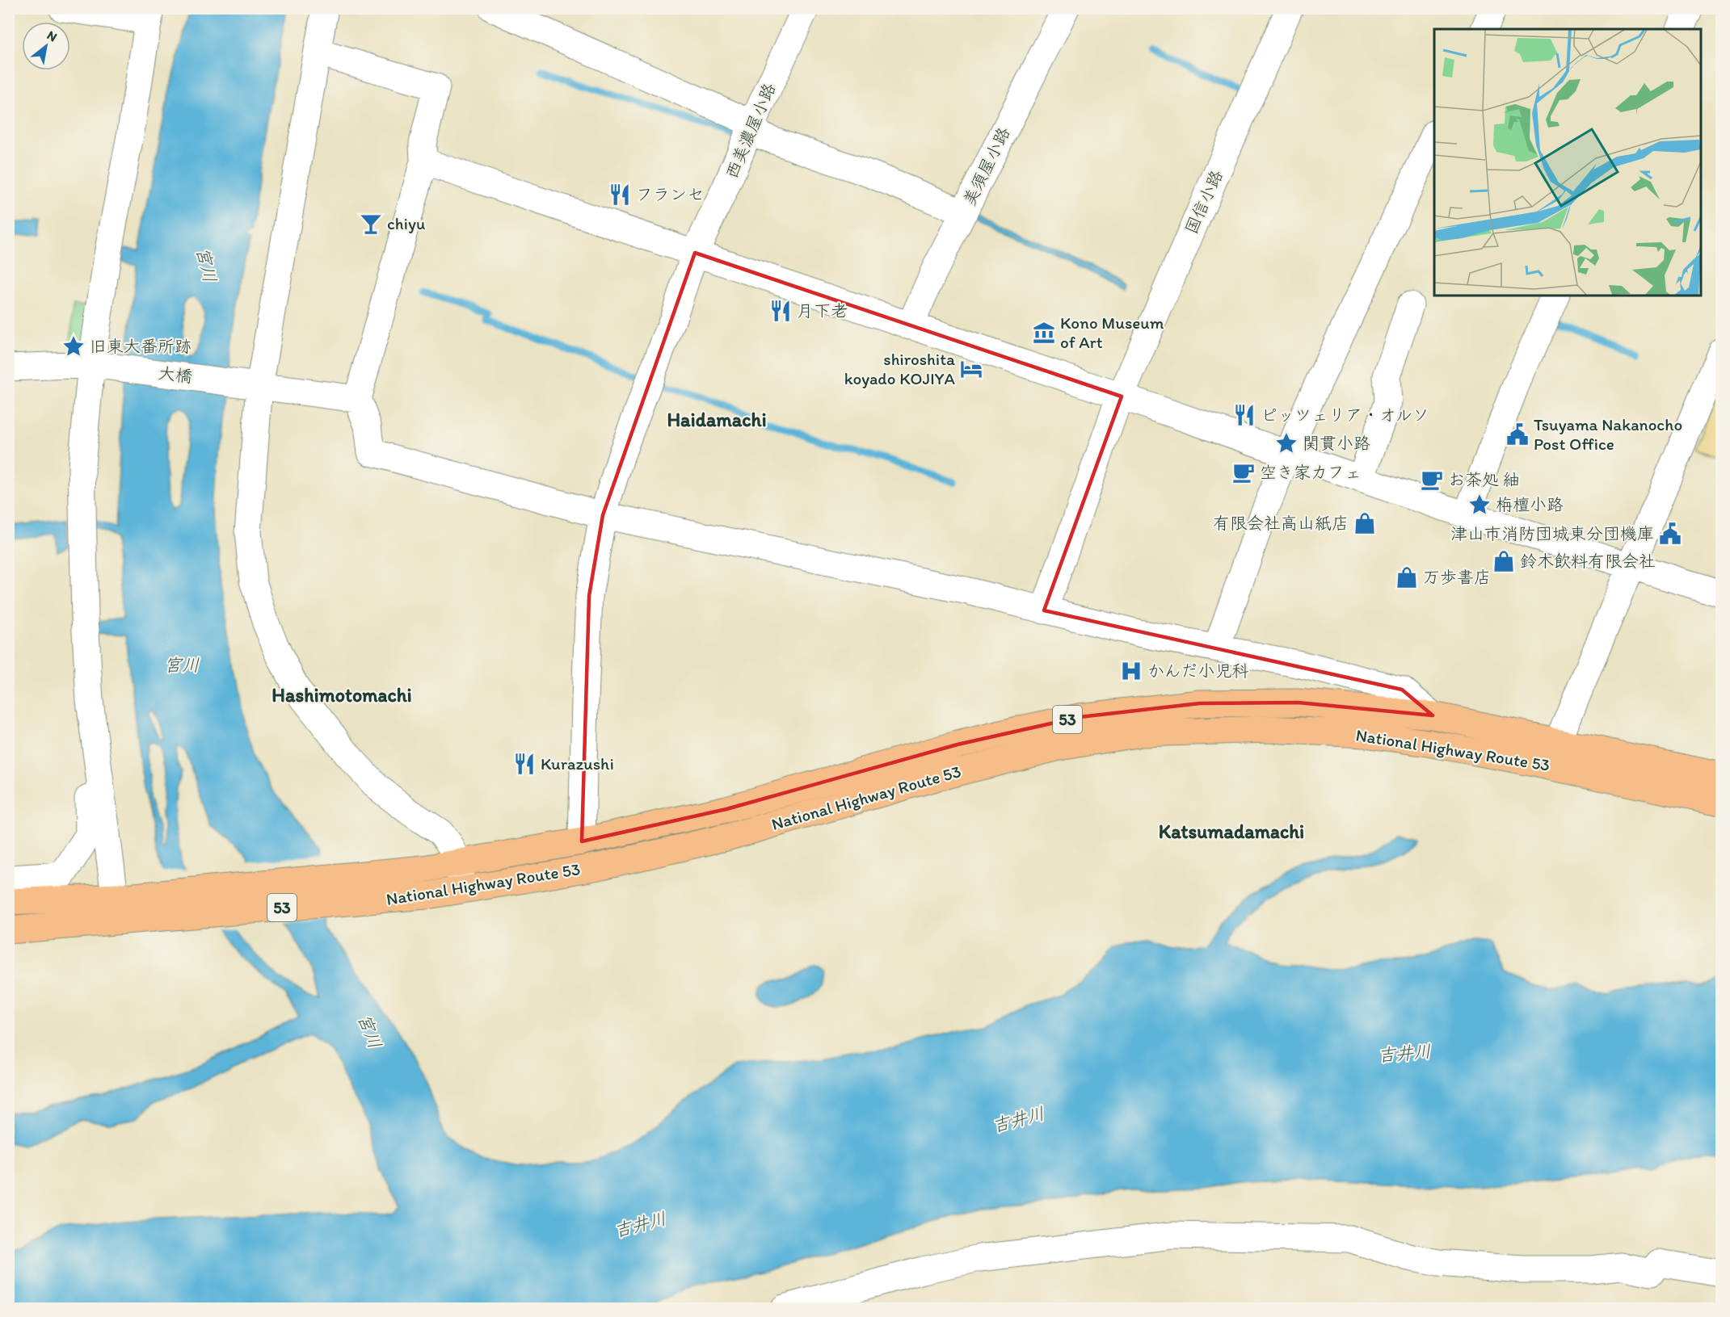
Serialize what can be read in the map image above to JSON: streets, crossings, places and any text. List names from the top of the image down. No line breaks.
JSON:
{"streets":{"highway":["53","National Highway Route 53"],"street":["西美濃屋小路","美須屋小路","国信小路","大橋"]},"crossings":[["西美濃屋小路","National Highway Route 53"]],"districts":["Haidamachi","Hashimotomachi","Katsumadamachi"],"water":["宮川","吉井川"],"places":{"restaurant":["フランセ","月下老","ピッツェリア・オルソ","Kurazushi"],"bar":["chiyu"],"museum":["Kono Museum of Art"],"place":["旧東大番所跡","関貫小路","栴檀小路"],"hotel":["shiroshita koyado KOJIYA"],"public building":["Tsuyama Nakanocho Post Office","津山市消防団城東分団機庫"],"cafe":["空き家カフェ","お茶処 紬"],"shop":["有限会社高山紙店","鈴木飲料有限会社","万歩書店"],"hospital":["かんだ小児科"]},"north":"top right"}
